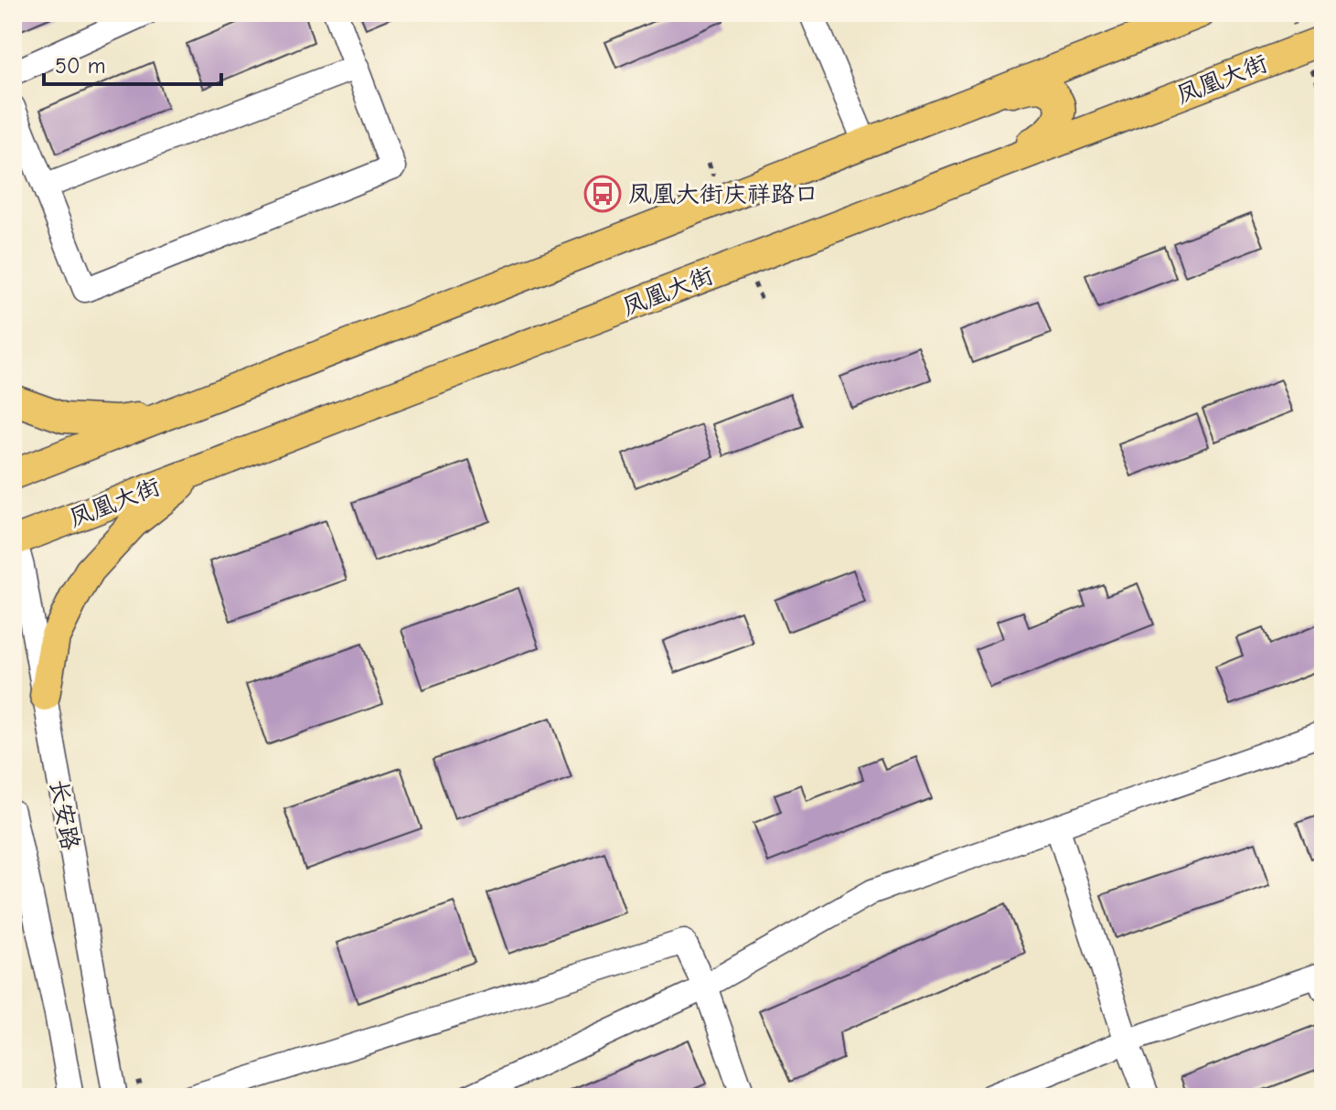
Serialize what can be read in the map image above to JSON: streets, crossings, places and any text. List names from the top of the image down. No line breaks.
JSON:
{"streets":{"main road":["凤凰大街"],"street":["长安路"]},"crossings":[["凤凰大街","长安路"]],"places":{"bus stop":["凤凰大街庆祥路口"]},"scale_bar":"50 m"}
